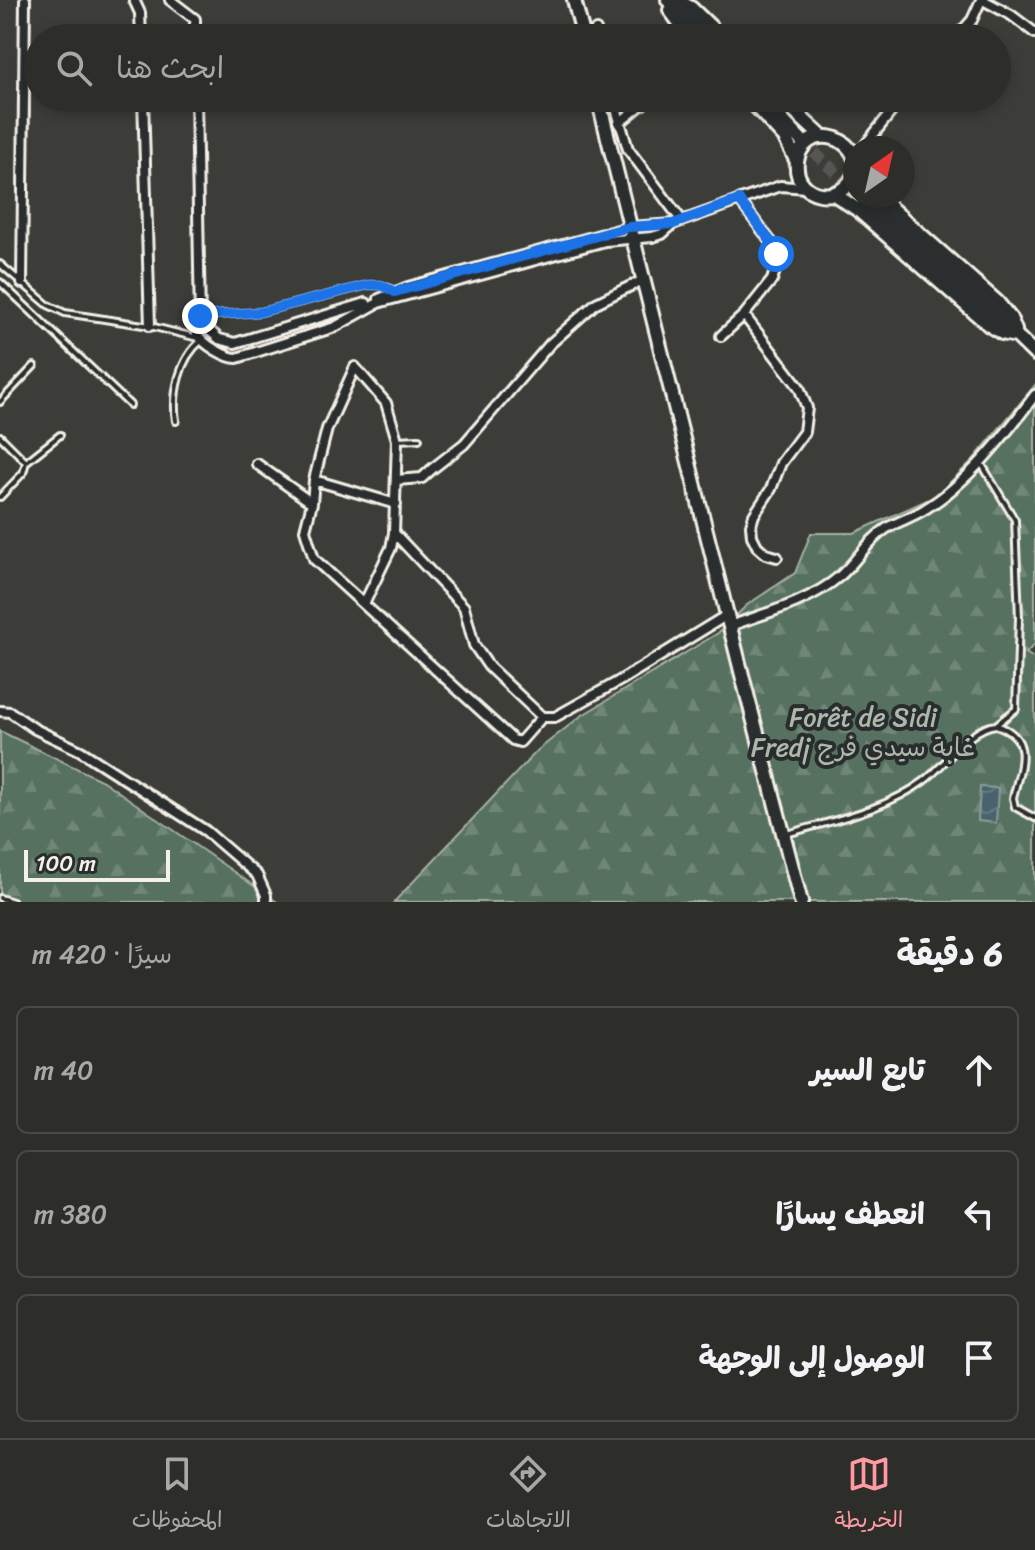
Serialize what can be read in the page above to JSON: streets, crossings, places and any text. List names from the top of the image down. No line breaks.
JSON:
{"parks":["Forêt de Sidi Fredj غابة سيدي فرج"],"scale_bar":"100 m","north":"top right","page":{"search":"ابحث هنا","scale":"100 m","heading":["6 دقيقة","سيرًا · 420 m"],"list":[["تابع السير","40 m"],["انعطف يسارًا","380 m"],"الوصول إلى الوجهة"],"nav":["الخريطة","الاتجاهات","المحفوظات"]}}
